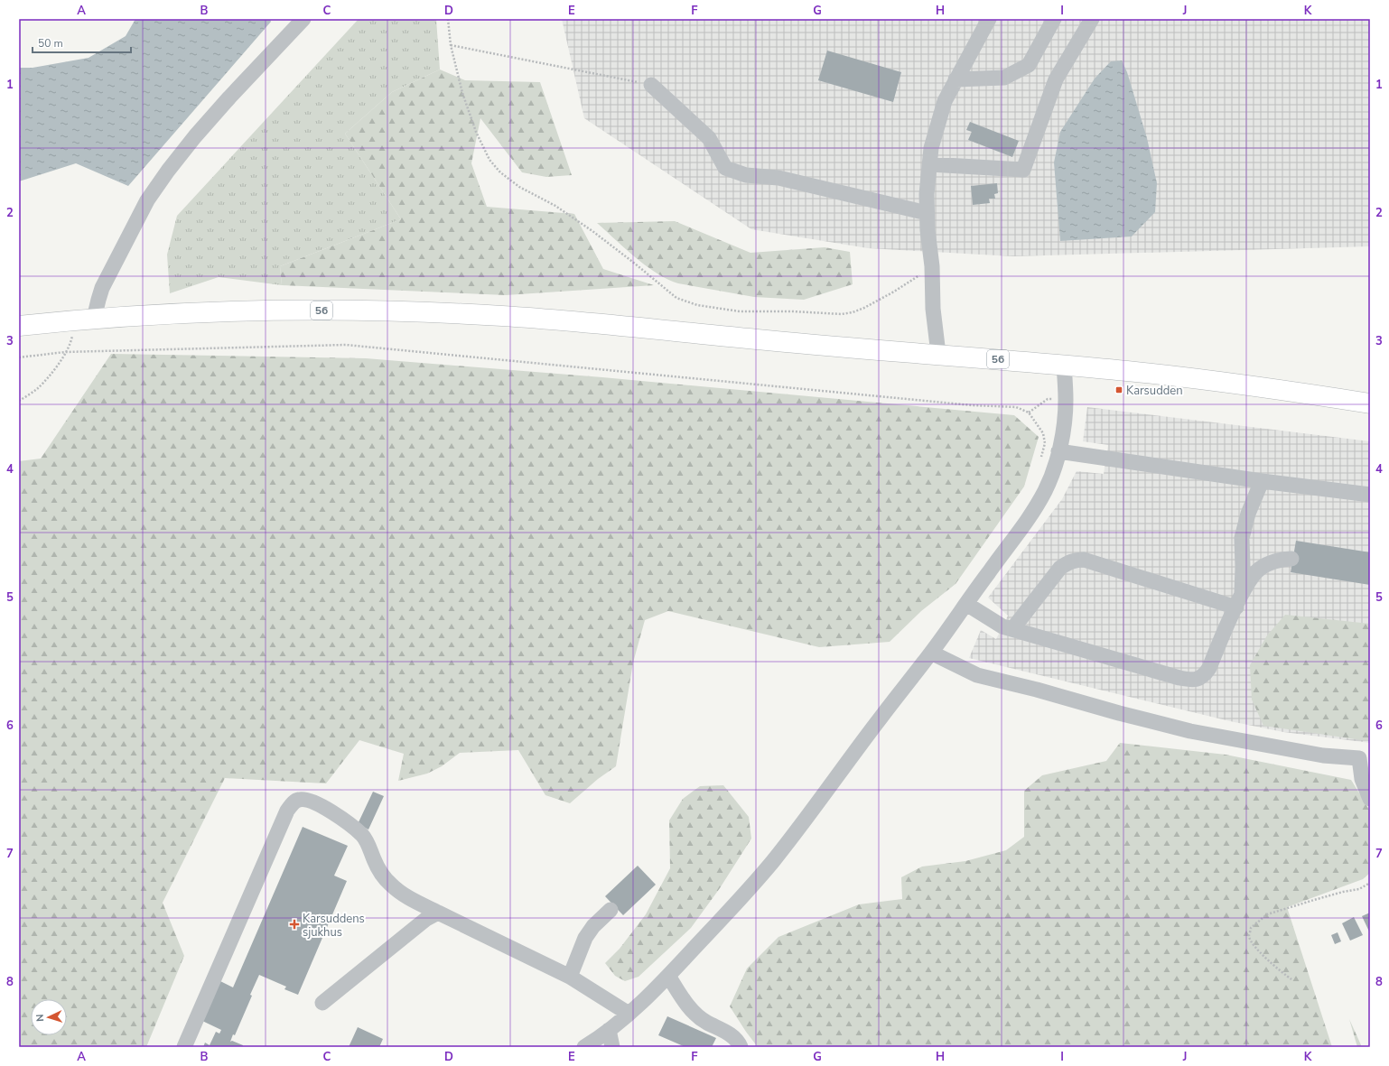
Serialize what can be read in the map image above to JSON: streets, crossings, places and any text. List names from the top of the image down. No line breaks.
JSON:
{"streets":{"highway":["56"]},"places":{"transit":["Karsudden"],"health":["Karsuddens sjukhus"]},"scale_bar":"50 m","north":"left","grid":{"columns":["A","B","C","D","E","F","G","H","I","J","K"],"rows":["1","2","3","4","5","6","7","8"]}}
